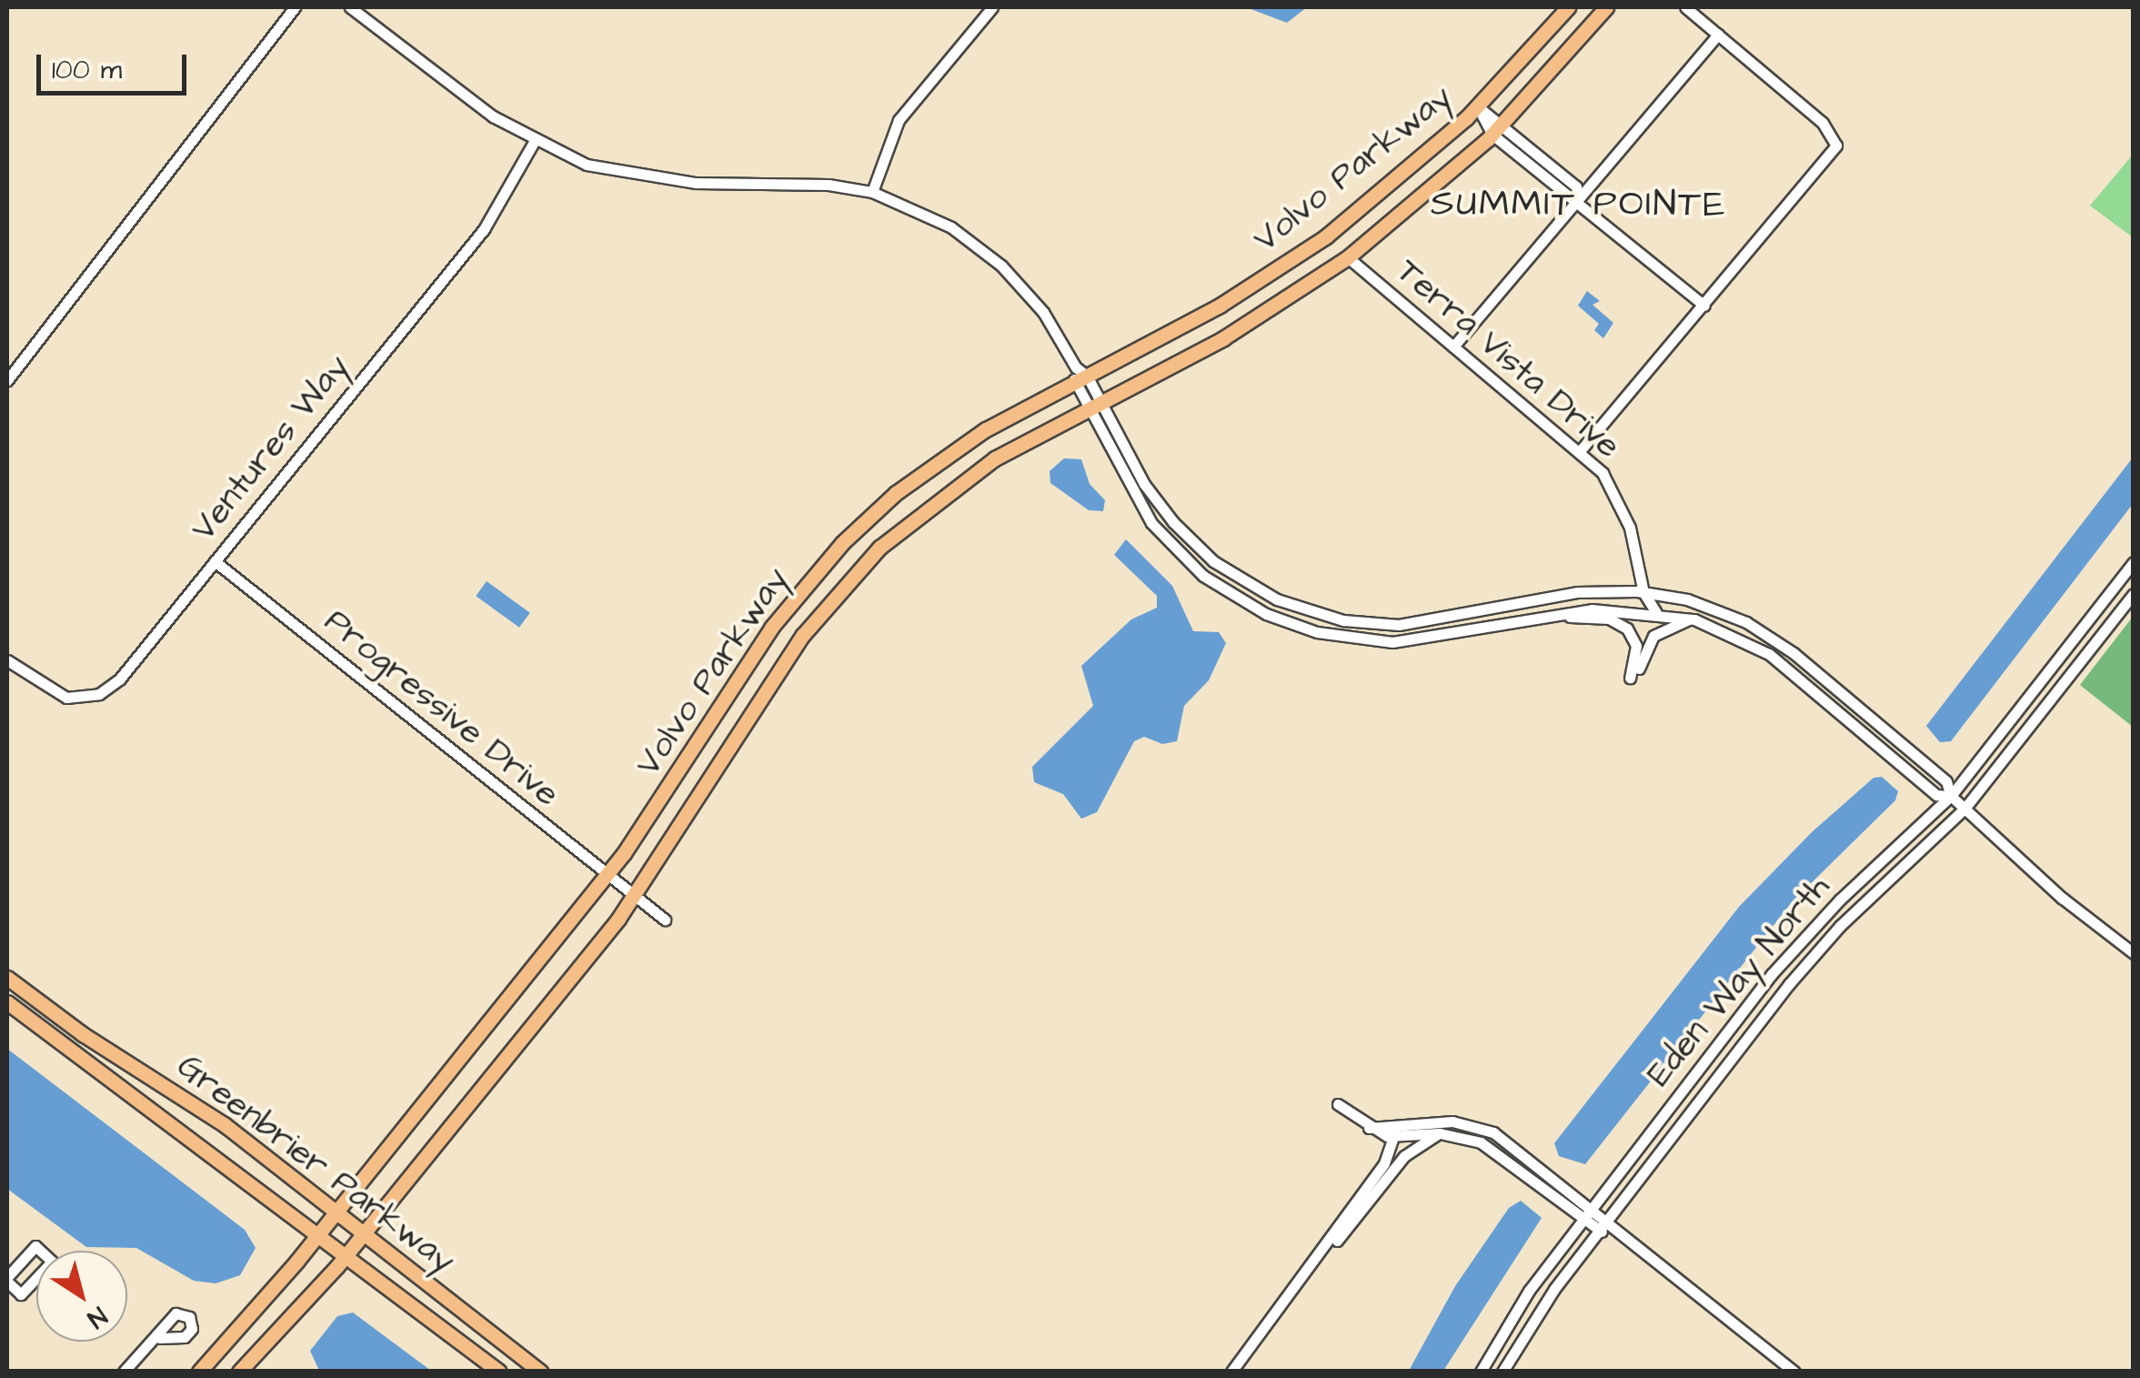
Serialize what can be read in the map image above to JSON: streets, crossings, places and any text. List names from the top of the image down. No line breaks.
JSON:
{"streets":{"main road":["Volvo Parkway","Greenbrier Parkway"],"street":["Terra Vista Drive","Ventures Way","Progressive Drive","Eden Way North"]},"crossings":[["Volvo Parkway","Terra Vista Drive"],["Volvo Parkway","Progressive Drive"],["Volvo Parkway","Greenbrier Parkway"],["Ventures Way","Progressive Drive"]],"districts":["SUMMIT POINTE"],"scale_bar":"100 m","north":"bottom right"}
